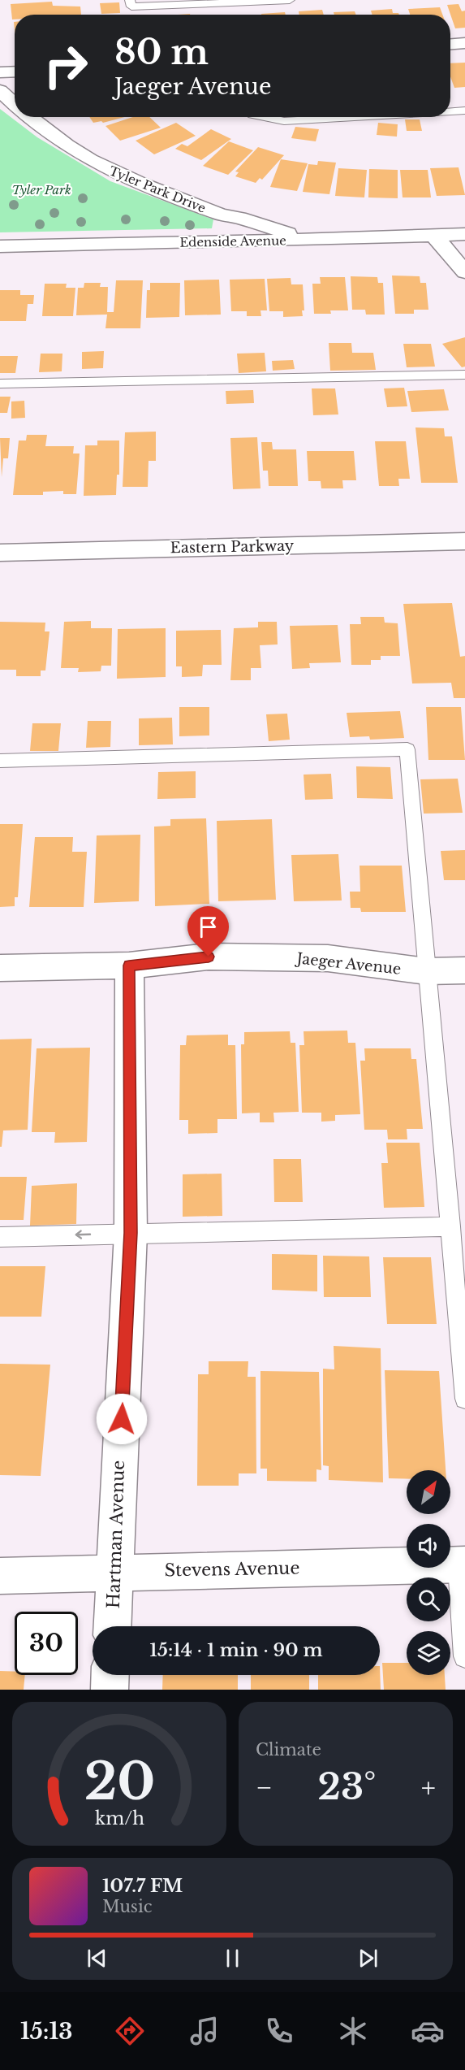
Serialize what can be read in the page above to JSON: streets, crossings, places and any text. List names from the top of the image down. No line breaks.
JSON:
{"streets":{"street":["Tyler Park Drive","Edenside Avenue","Eastern Parkway","Jaeger Avenue","Hartman Avenue","Stevens Avenue"]},"crossings":[["Tyler Park Drive","Edenside Avenue"],["Jaeger Avenue","Hartman Avenue"],["Hartman Avenue","Stevens Avenue"]],"parks":["Tyler Park"],"north":"top right","page":{"turn":["80 m","Jaeger Avenue"],"limit":"30","trip":"15:14 · 1 min · 90 m","tile":"Climate","heat":["−","23°","+"],"song":["107.7 FM","Music"],"tabs":"15:13","gauge":["20","km/h"]}}
